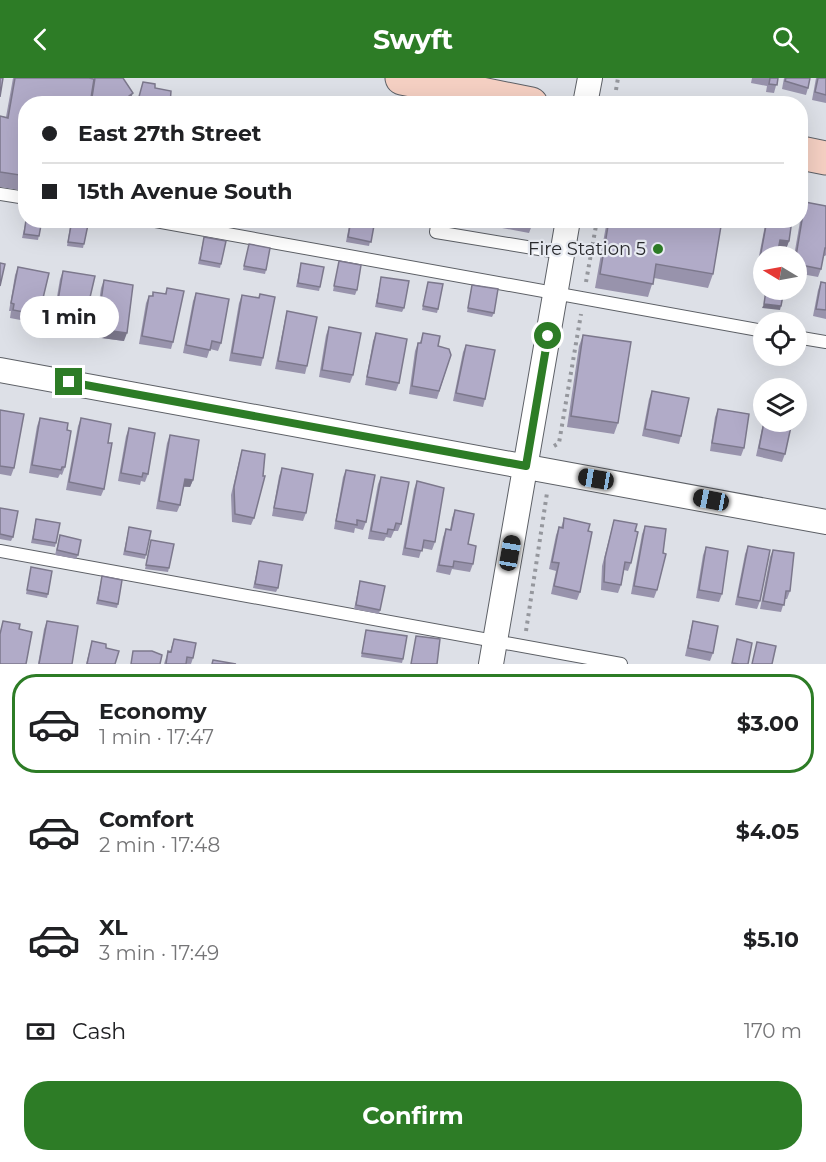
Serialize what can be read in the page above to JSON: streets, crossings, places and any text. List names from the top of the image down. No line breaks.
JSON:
{"places":["Fire Station 5"],"north":"left","page":{"header":"Swyft","banner":["East 27th Street","15th Avenue South"],"bubble":"1 min","list":[{"name":"Economy","note":"1 min · 17:47","value":"$3.00"},{"name":"Comfort","note":"2 min · 17:48","value":"$4.05"},{"name":"XL","note":"3 min · 17:49","value":"$5.10"}],"pay":["Cash","170 m"],"buttons":"Confirm"}}
